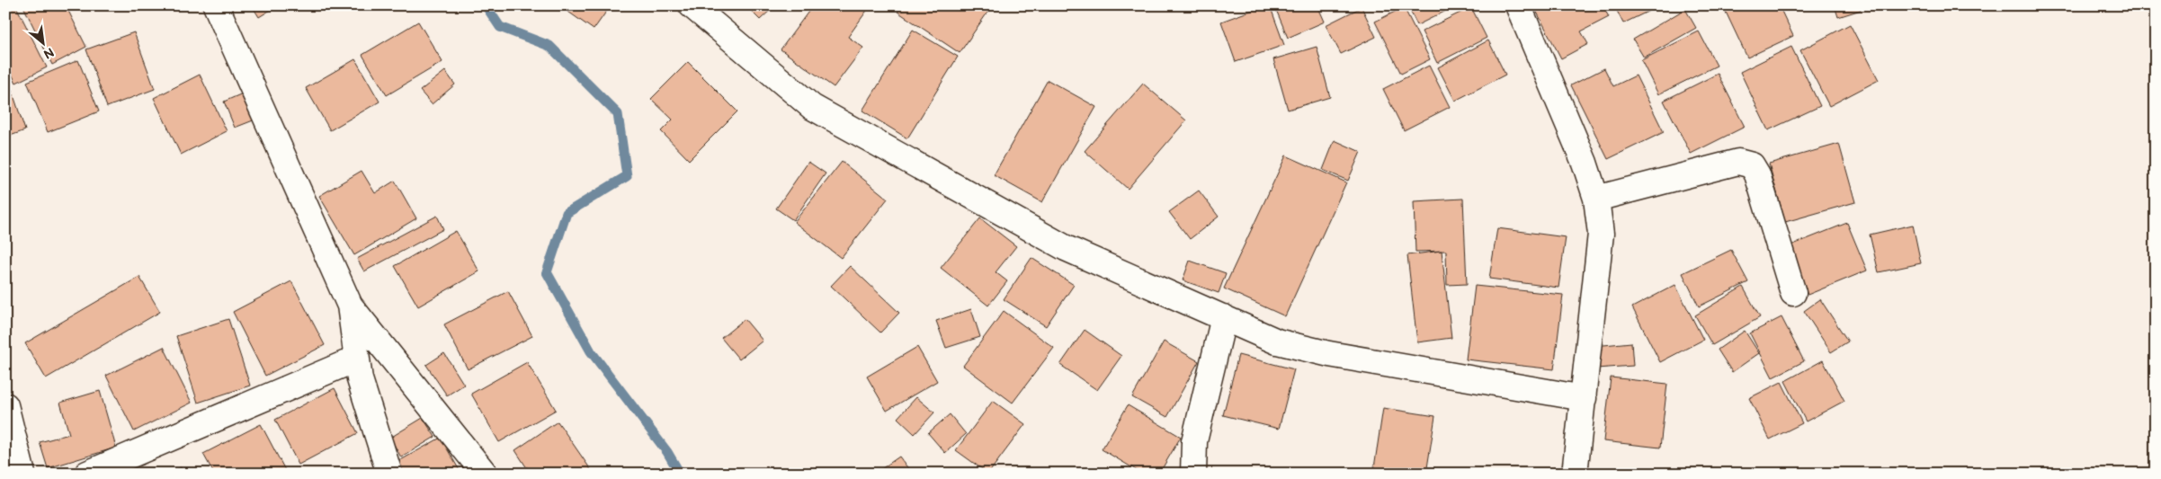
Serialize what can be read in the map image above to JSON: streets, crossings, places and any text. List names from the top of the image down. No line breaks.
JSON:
{"north":"bottom right"}
